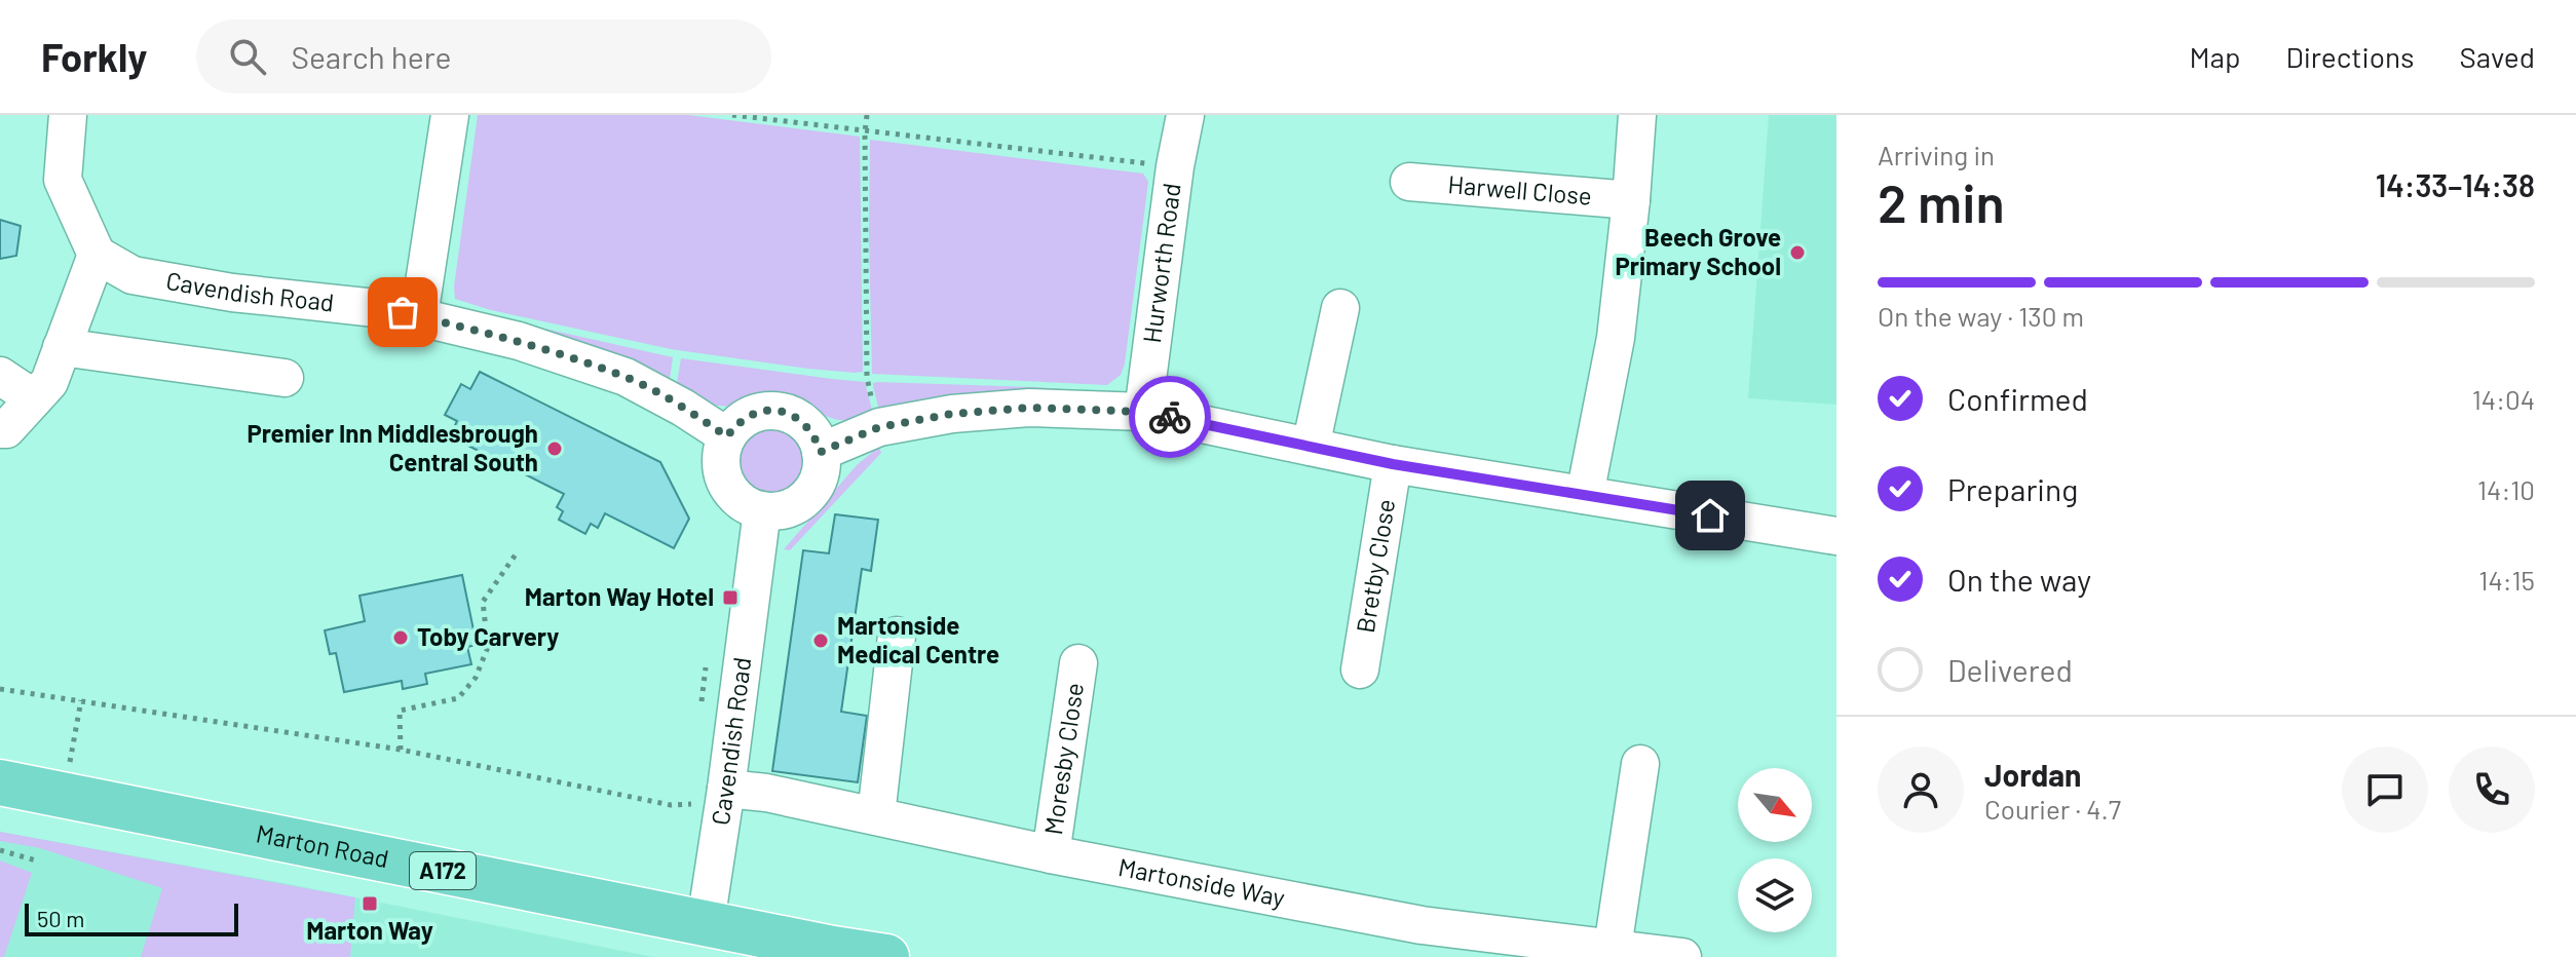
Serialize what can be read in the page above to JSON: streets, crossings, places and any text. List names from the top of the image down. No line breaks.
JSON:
{"streets":{"main road":["Marton Road","A172"],"street":["Harwell Close","Hurworth Road","Cavendish Road","Bretby Close","Moresby Close","Martonside Way"]},"crossings":[["Cavendish Road","Marton Road"],["Cavendish Road","Martonside Way"],["Moresby Close","Martonside Way"]],"places":{"other":["Beech Grove Primary School","Premier Inn Middlesbrough Central South","Toby Carvery","Martonside Medical Centre"],"transit":["Marton Way Hotel","Marton Way"]},"scale_bar":"50 m","north":"bottom right","page":{"header":"Forkly","search":"Search here","nav":["Map","Directions","Saved"],"heading":["2 min","Arriving in","14:33–14:38"],"panel":["Jordan","Courier · 4.7"],"bar":"On the way · 130 m","list":[["Confirmed","14:04"],["Preparing","14:10"],["On the way","14:15"],"Delivered"],"scale":"50 m"}}
